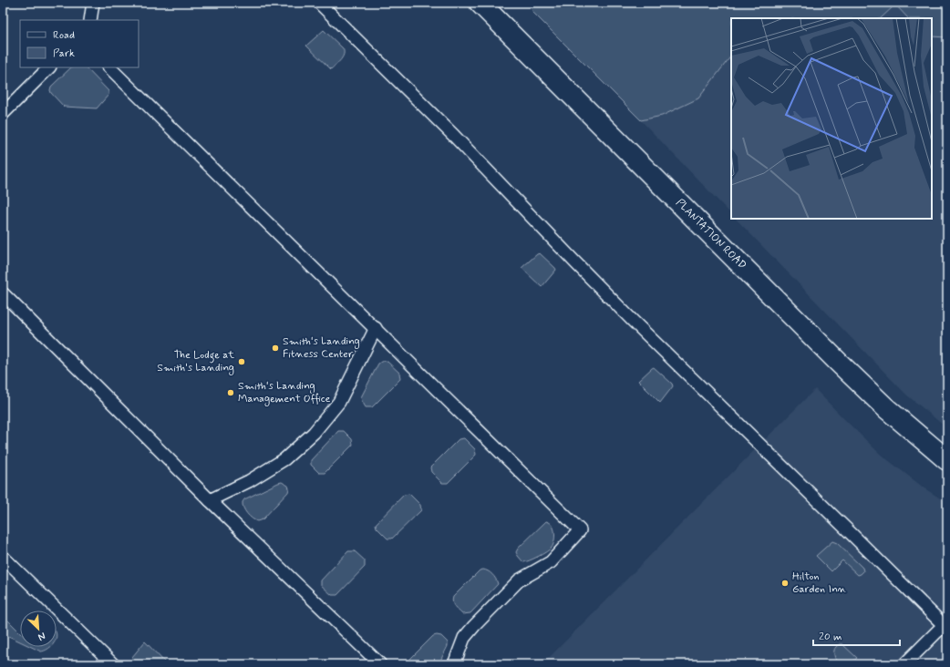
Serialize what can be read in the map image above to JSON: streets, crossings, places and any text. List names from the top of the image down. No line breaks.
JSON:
{"streets":{"street":["PLANTATION ROAD"]},"places":["Smith's Landing Fitness Center","The Lodge at Smith's Landing","Smith's Landing Management Office","Hilton Garden Inn"],"legend":["Road","Park"],"scale_bar":"20 m","north":"bottom right"}
